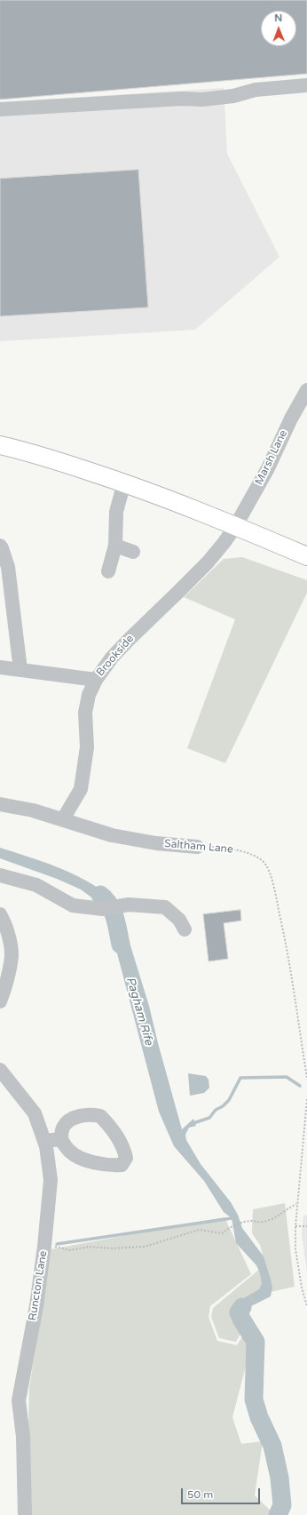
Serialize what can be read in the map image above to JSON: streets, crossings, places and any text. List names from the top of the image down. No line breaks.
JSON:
{"streets":{"street":["Marsh Lane","Brookside","Saltham Lane","Runcton Lane"]},"crossings":[["Marsh Lane","Brookside"],["Brookside","Saltham Lane"]],"water":["Pagham Rife"],"scale_bar":"50 m","north":"top"}
